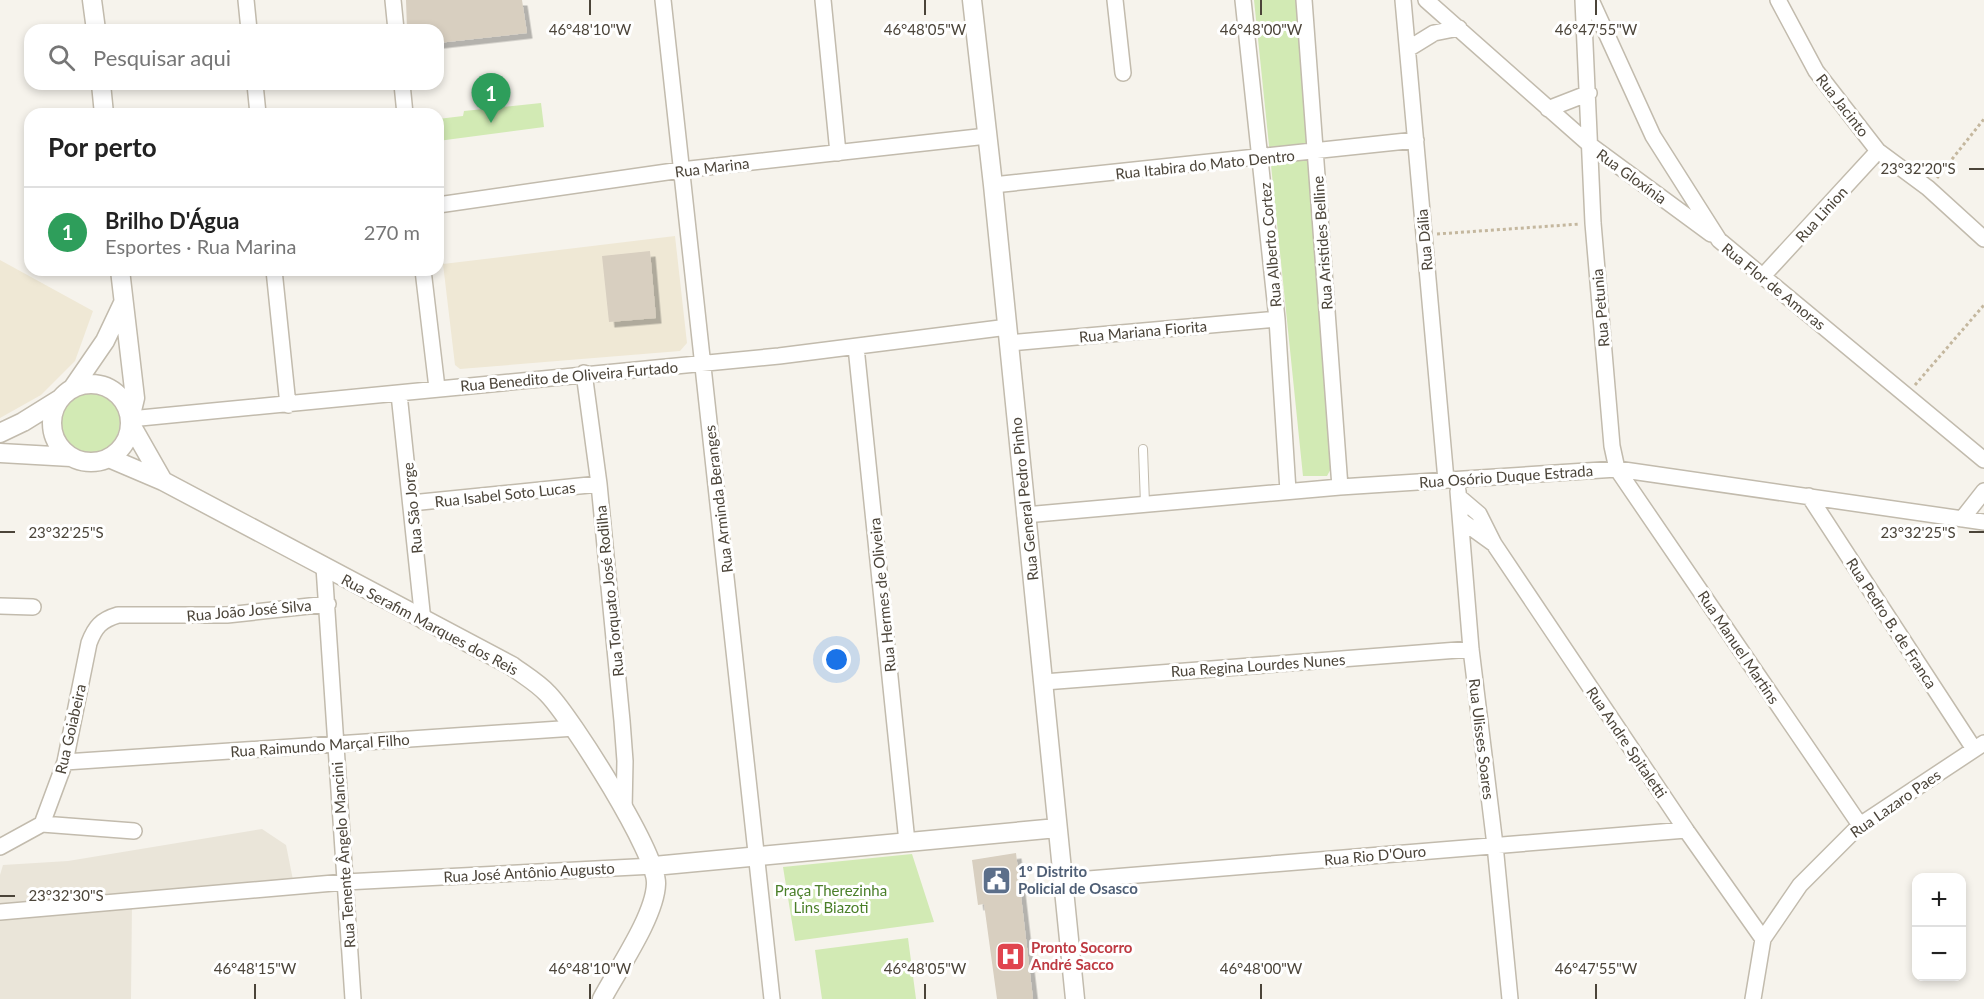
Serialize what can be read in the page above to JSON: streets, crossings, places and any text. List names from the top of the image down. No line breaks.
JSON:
{"streets":{"street":["Rua Jacinto","Rua Itabira do Mato Dentro","Rua Marina","Rua Gloxínia","Rua Linion","Rua Dália","Rua Aristides Belline","Rua Alberto Cortez","Rua Flor de Amoras","Rua Petunia","Rua Mariana Fiorita","Rua Benedito de Oliveira Furtado","Rua Osório Duque Estrada","Rua Isabel Soto Lucas","Rua Arminda Beranges","Rua General Pedro Pinho","Rua São Jorge","Rua Torquato José Rodilha","Rua Hermes de Oliveira","Rua João José Silva","Rua Pedro B. de Franca","Rua Serafim Marques dos Reis","Rua Manuel Martins","Rua Regina Lourdes Nunes","Rua Goiabeira","Rua Ulisses Soares","Rua Andre Spitaletti","Rua Raimundo Marçal Filho","Rua Lazaro Paes","Rua Tenente Ângelo Mancini","Rua Rio D'Ouro","Rua José Antônio Augusto"]},"crossings":[["Rua Jacinto","Rua Linion"],["Rua Itabira do Mato Dentro","Rua Dália"],["Rua Itabira do Mato Dentro","Rua Aristides Belline"],["Rua Itabira do Mato Dentro","Rua Alberto Cortez"],["Rua Itabira do Mato Dentro","Rua General Pedro Pinho"],["Rua Marina","Rua Arminda Beranges"],["Rua Marina","Rua General Pedro Pinho"],["Rua Gloxínia","Rua Flor de Amoras"],["Rua Gloxínia","Rua Petunia"],["Rua Linion","Rua Flor de Amoras"],["Rua Dália","Rua Osório Duque Estrada"],["Rua Dália","Rua Ulisses Soares"],["Rua Aristides Belline","Rua Osório Duque Estrada"],["Rua Alberto Cortez","Rua Mariana Fiorita"],["Rua Alberto Cortez","Rua Osório Duque Estrada"],["Rua Petunia","Rua Osório Duque Estrada"],["Rua Petunia","Rua Manuel Martins"],["Rua Mariana Fiorita","Rua Benedito de Oliveira Furtado"],["Rua Mariana Fiorita","Rua General Pedro Pinho"],["Rua Benedito de Oliveira Furtado","Rua Arminda Beranges"],["Rua Benedito de Oliveira Furtado","Rua General Pedro Pinho"],["Rua Benedito de Oliveira Furtado","Rua São Jorge"],["Rua Benedito de Oliveira Furtado","Rua Torquato José Rodilha"],["Rua Benedito de Oliveira Furtado","Rua Hermes de Oliveira"],["Rua Benedito de Oliveira Furtado","Rua Serafim Marques dos Reis"],["Rua Osório Duque Estrada","Rua General Pedro Pinho"],["Rua Osório Duque Estrada","Rua Pedro B. de Franca"],["Rua Osório Duque Estrada","Rua Manuel Martins"],["Rua Osório Duque Estrada","Rua Ulisses Soares"],["Rua Isabel Soto Lucas","Rua São Jorge"],["Rua Isabel Soto Lucas","Rua Torquato José Rodilha"],["Rua Arminda Beranges","Rua José Antônio Augusto"],["Rua General Pedro Pinho","Rua Regina Lourdes Nunes"],["Rua General Pedro Pinho","Rua Rio D'Ouro"],["Rua General Pedro Pinho","Rua José Antônio Augusto"],["Rua São Jorge","Rua Serafim Marques dos Reis"],["Rua Torquato José Rodilha","Rua Serafim Marques dos Reis"],["Rua Hermes de Oliveira","Rua José Antônio Augusto"],["Rua João José Silva","Rua Goiabeira"],["Rua João José Silva","Rua Tenente Ângelo Mancini"],["Rua Pedro B. de Franca","Rua Lazaro Paes"],["Rua Serafim Marques dos Reis","Rua Raimundo Marçal Filho"],["Rua Serafim Marques dos Reis","Rua Tenente Ângelo Mancini"],["Rua Serafim Marques dos Reis","Rua José Antônio Augusto"],["Rua Manuel Martins","Rua Lazaro Paes"],["Rua Regina Lourdes Nunes","Rua Ulisses Soares"],["Rua Goiabeira","Rua Raimundo Marçal Filho"],["Rua Ulisses Soares","Rua Andre Spitaletti"],["Rua Ulisses Soares","Rua Rio D'Ouro"],["Rua Andre Spitaletti","Rua Lazaro Paes"],["Rua Andre Spitaletti","Rua Rio D'Ouro"],["Rua Raimundo Marçal Filho","Rua Tenente Ângelo Mancini"],["Rua Tenente Ângelo Mancini","Rua José Antônio Augusto"]],"parks":["Praça Therezinha Lins Biazoti"],"places":{"public building":["1º Distrito Policial de Osasco"],"hospital":["Pronto Socorro André Sacco"]},"page":{"search":"Pesquisar aqui","pins":"1","heading":"Por perto","list":[{"mark":"1","name":"Brilho D'Água","note":"Esportes · Rua Marina","value":"270 m"}],"map_buttons":["+","−"]},"coordinates":["46°48'10\"W","46°48'05\"W","46°48'00\"W","46°47'55\"W","23°32'20\"S","23°32'25\"S","23°32'30\"S","46°48'15\"W"]}
